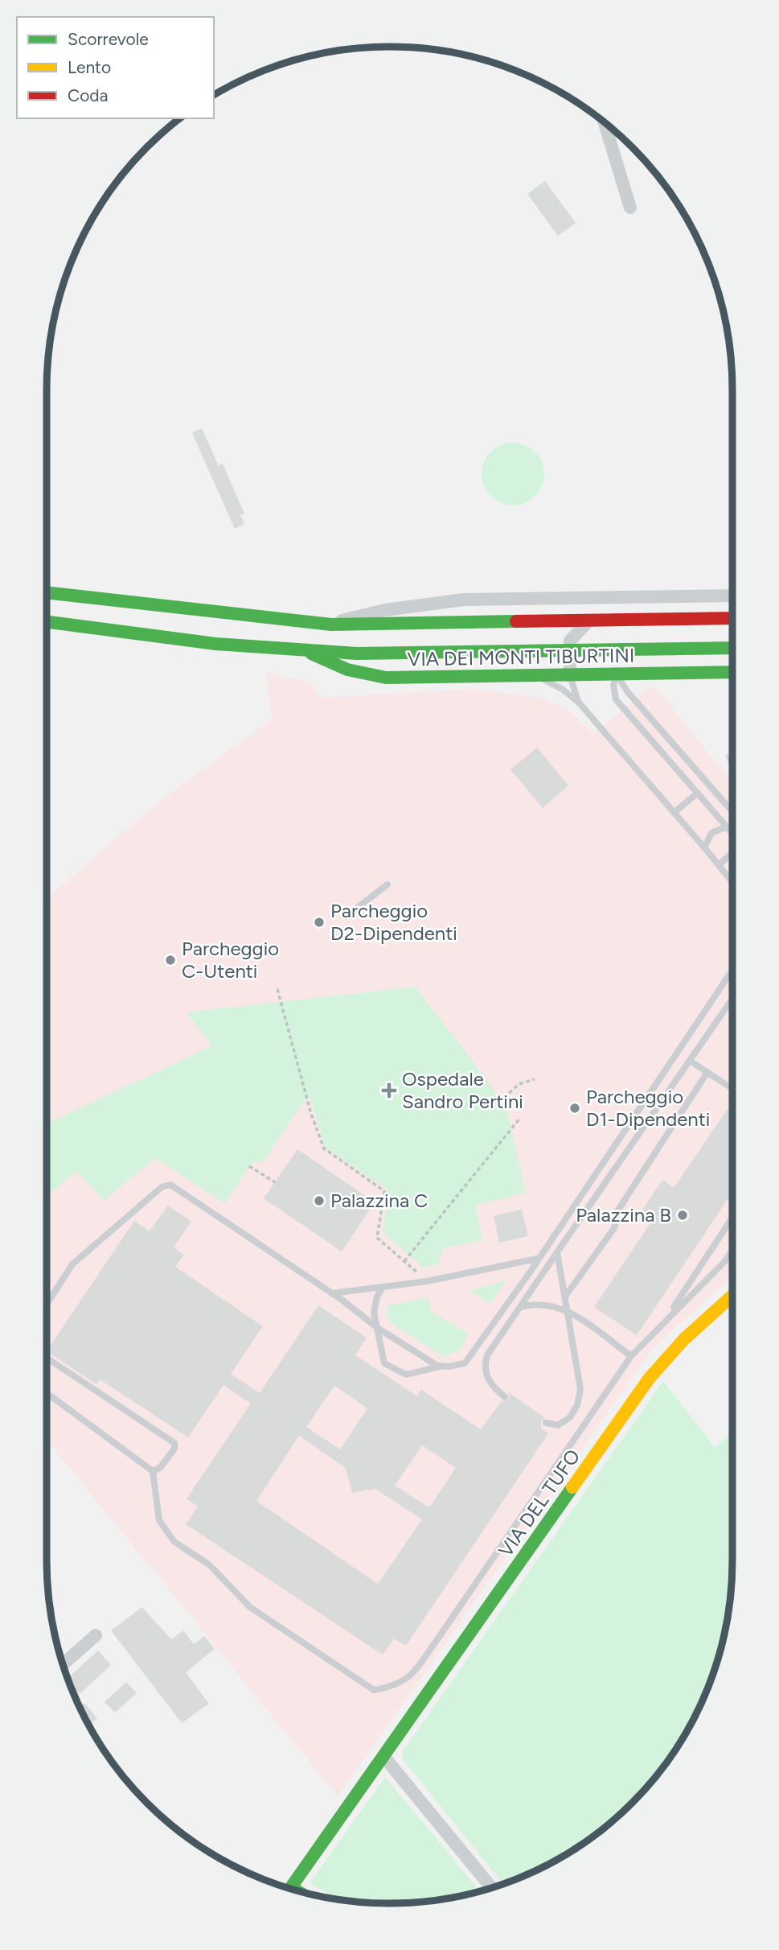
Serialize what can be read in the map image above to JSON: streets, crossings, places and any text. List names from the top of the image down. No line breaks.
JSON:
{"streets":{"main road":["VIA DEI MONTI TIBURTINI","VIA DEL TUFO"]},"places":{"other":["Parcheggio D2-Dipendenti","Parcheggio C-Utenti","Parcheggio D1-Dipendenti","Palazzina C","Palazzina B"],"health":["Ospedale Sandro Pertini"]},"legend":["Scorrevole","Lento","Coda"]}
